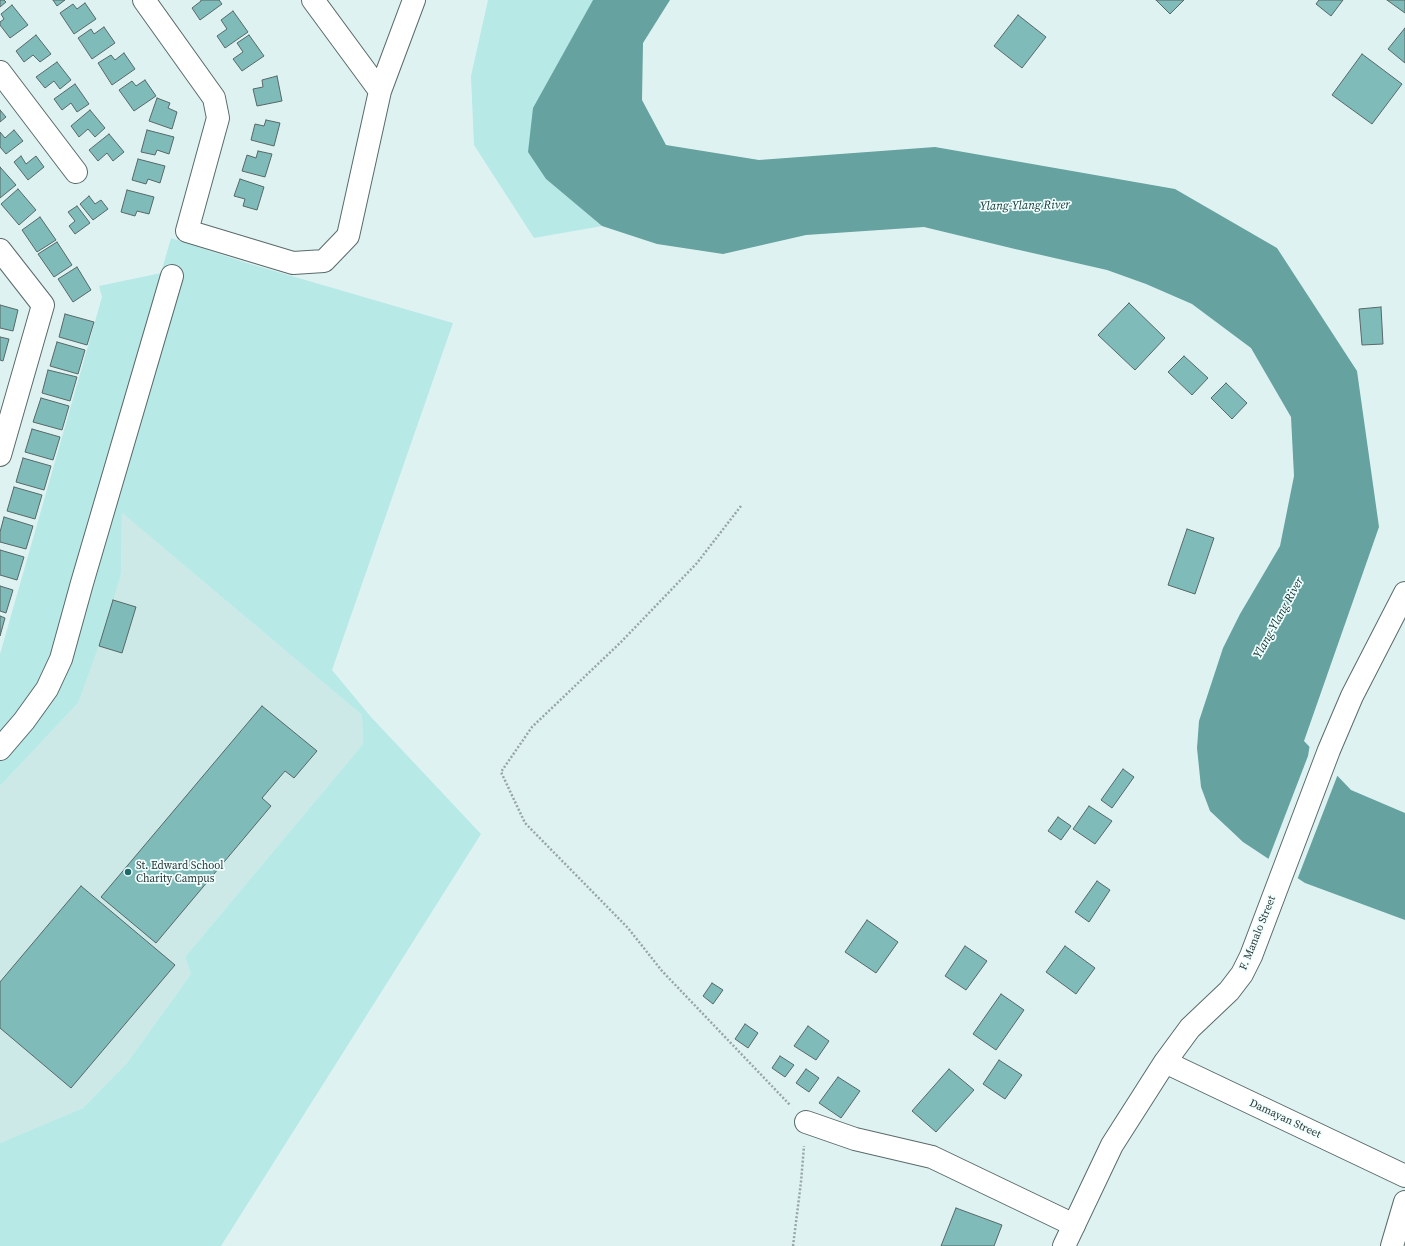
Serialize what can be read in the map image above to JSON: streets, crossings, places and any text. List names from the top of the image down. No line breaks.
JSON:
{"streets":{"street":["F. Manalo Street","Damayan Street"]},"crossings":[["F. Manalo Street","Damayan Street"]],"water":["Ylang-Ylang River"],"places":["St. Edward School Charity Campus"]}
